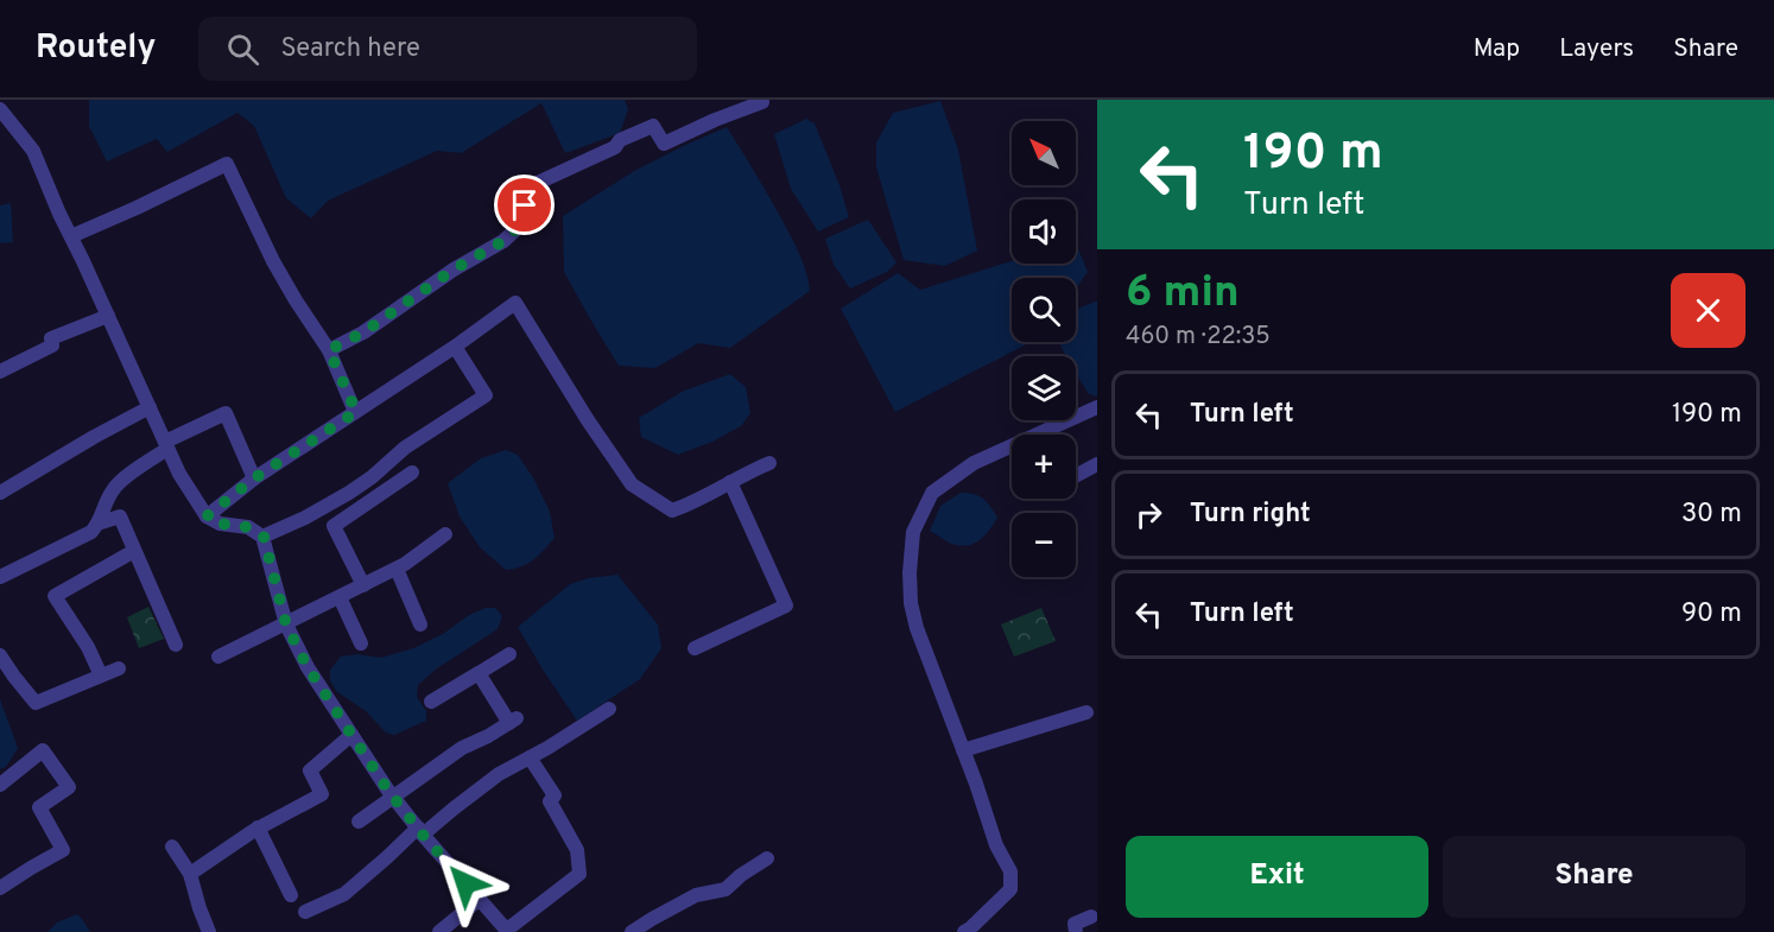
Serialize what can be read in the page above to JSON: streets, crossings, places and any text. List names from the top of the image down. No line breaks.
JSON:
{"north":"top left","page":{"header":"Routely","search":"Search here","nav":["Map","Layers","Share"],"turn":["190 m","Turn left"],"map_buttons":["+","−"],"heading":["6 min","460 m · 22:35"],"list":[{"name":"Turn left","value":"190 m"},{"name":"Turn right","value":"30 m"},{"name":"Turn left","value":"90 m"}],"buttons":["Exit","Share"]}}
